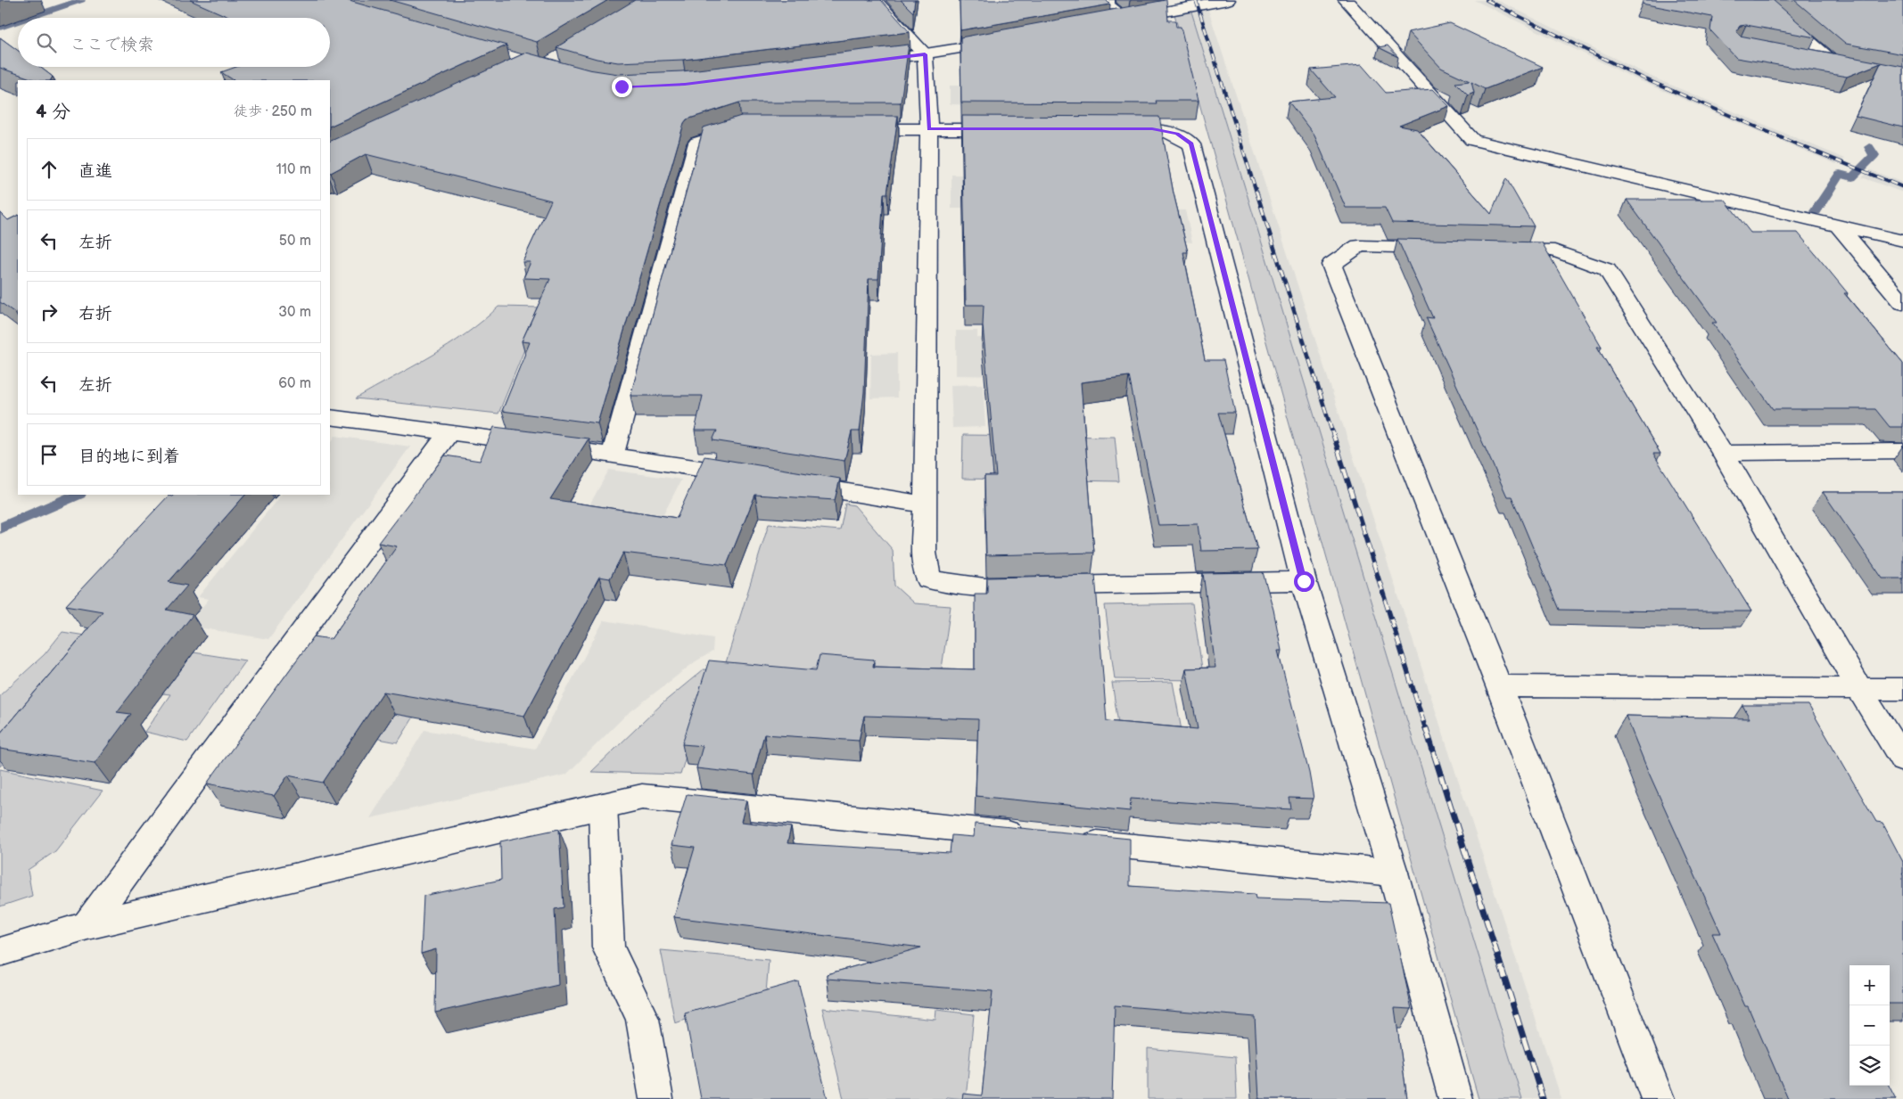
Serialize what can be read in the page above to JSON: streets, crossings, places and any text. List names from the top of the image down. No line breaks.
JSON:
{"page":{"search":"ここで検索","heading":["4 分","徒歩 · 250 m"],"list":[["直進","110 m"],["左折","50 m"],["右折","30 m"],["左折","60 m"],"目的地に到着"],"map_buttons":["+","−"]}}
